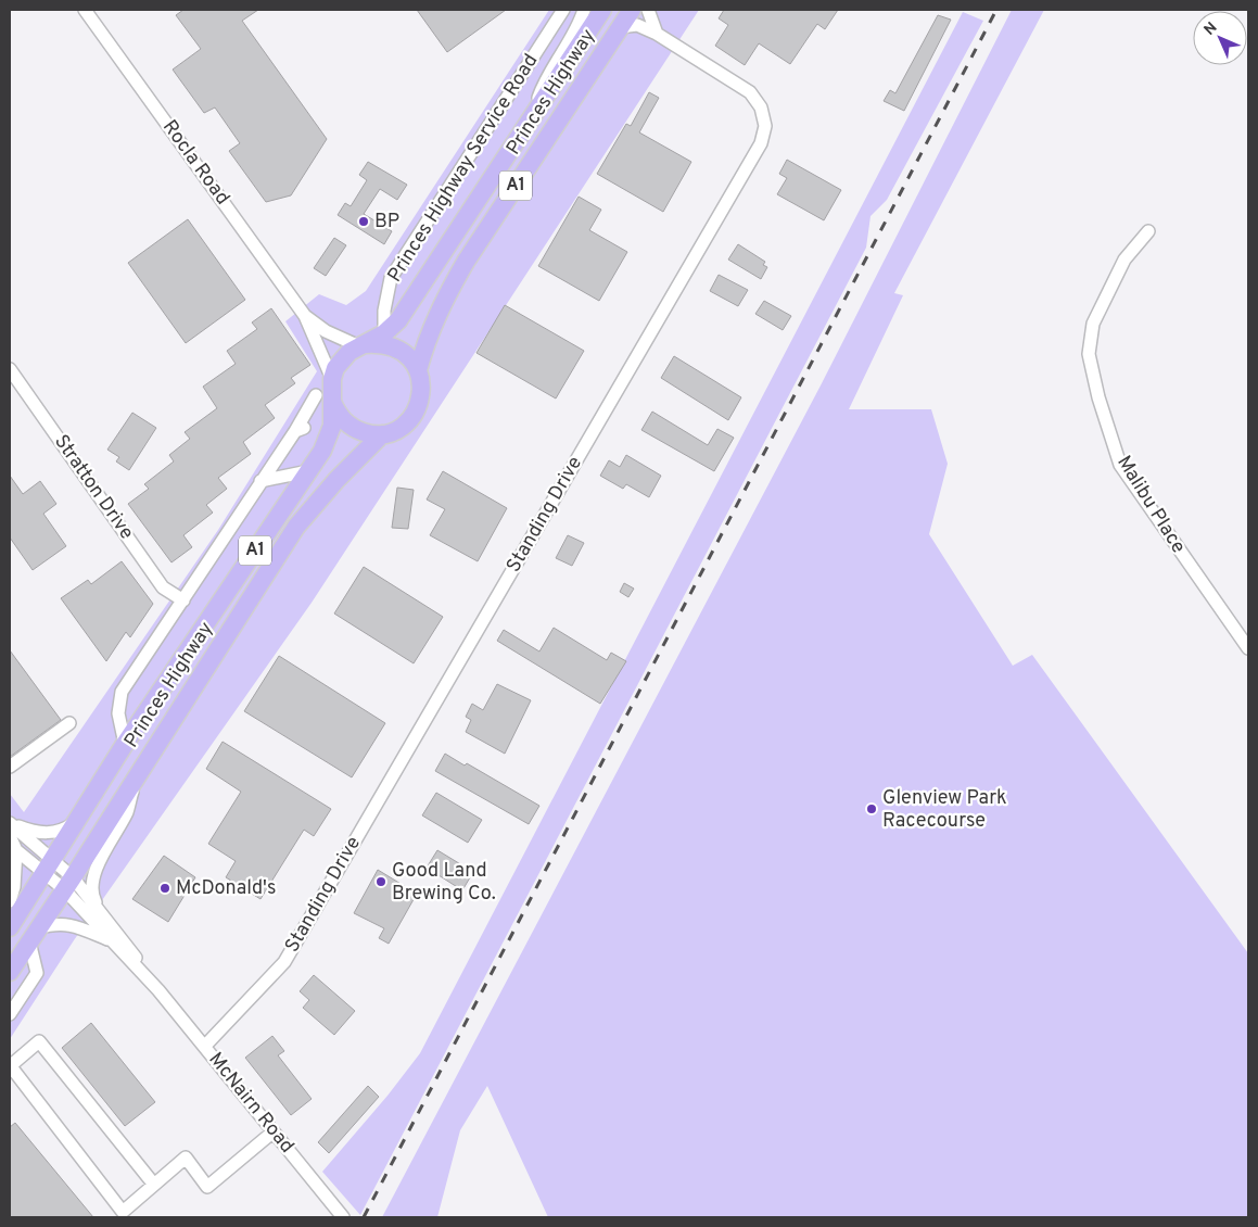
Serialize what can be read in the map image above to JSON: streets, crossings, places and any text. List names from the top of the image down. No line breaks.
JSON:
{"streets":{"highway":["Princes Highway","A1"],"street":["Rocla Road","Princes Highway Service Road","Stratton Drive","Malibu Place","Standing Drive","McNairn Road"]},"crossings":[["Princes Highway","Rocla Road"],["Princes Highway","Princes Highway Service Road"],["Princes Highway","Standing Drive"],["Princes Highway","McNairn Road"],["Standing Drive","McNairn Road"]],"places":["BP","Glenview Park Racecourse","Good Land Brewing Co.","McDonald's"],"north":"top left"}
